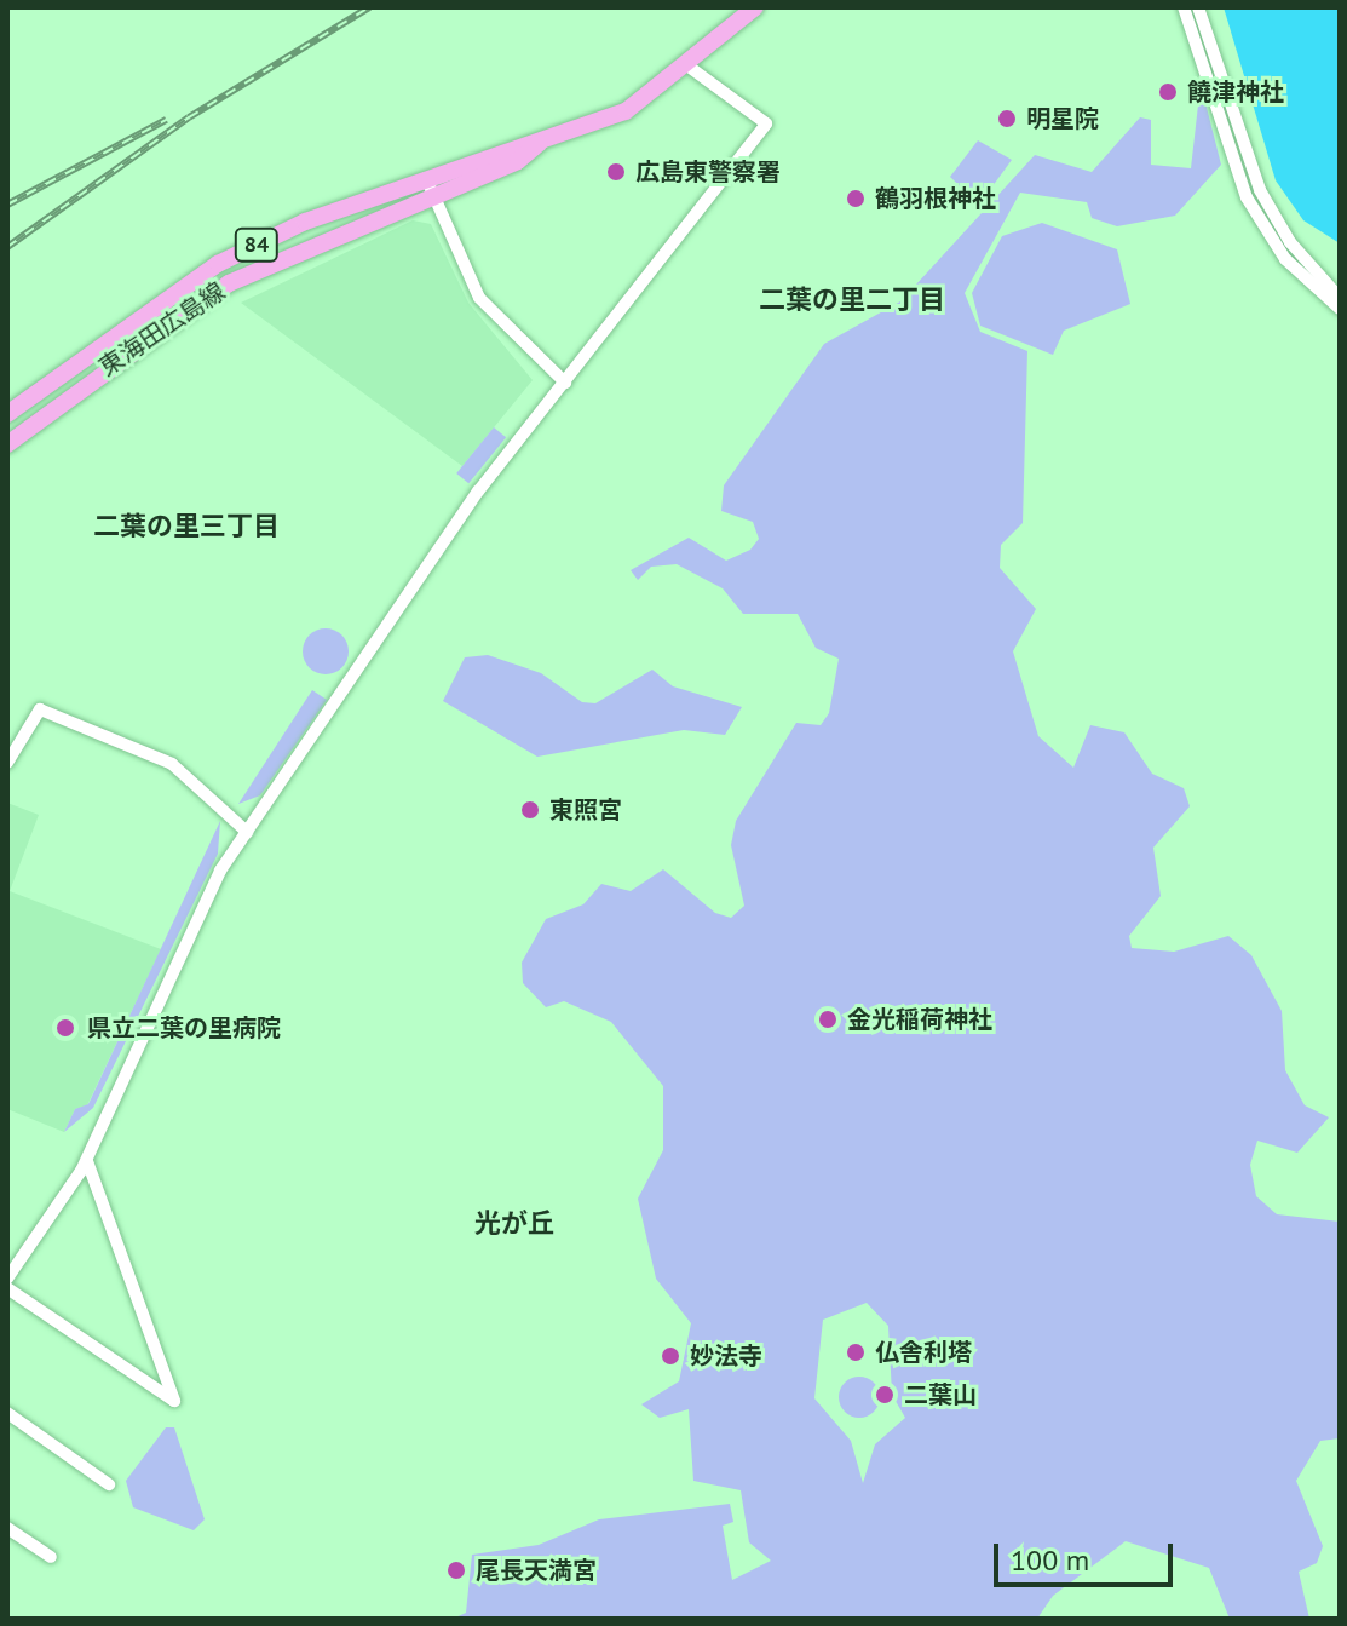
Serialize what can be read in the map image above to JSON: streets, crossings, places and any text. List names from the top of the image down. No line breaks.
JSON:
{"streets":{"main road":["84","東海田広島線"]},"districts":["二葉の里二丁目","二葉の里三丁目","光が丘"],"places":["饒津神社","明星院","広島東警察署","鶴羽根神社","東照宮","金光稲荷神社","県立二葉の里病院","仏舎利塔","妙法寺","二葉山","尾長天満宮"],"scale_bar":"100 m"}
